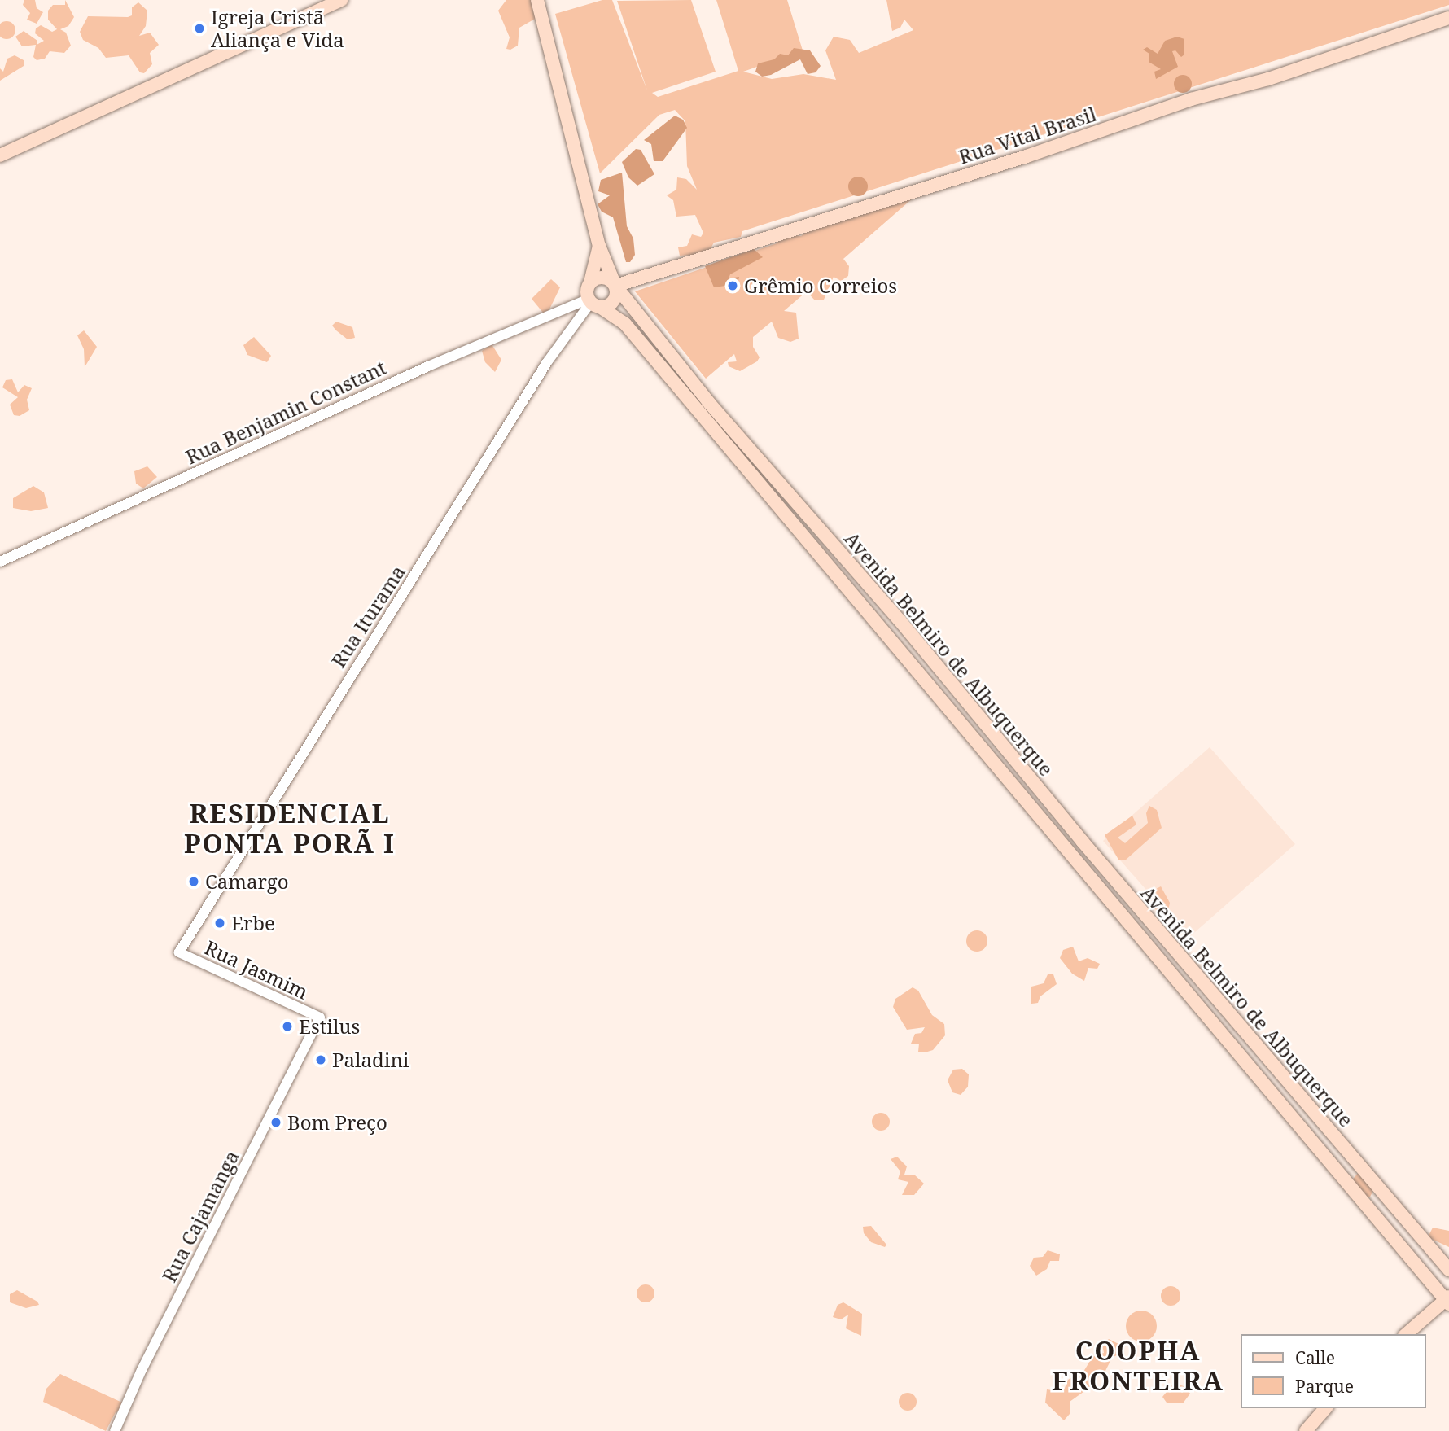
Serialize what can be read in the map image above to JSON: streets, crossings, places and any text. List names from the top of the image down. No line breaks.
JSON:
{"streets":{"main road":["Rua Vital Brasil","Avenida Belmiro de Albuquerque"],"street":["Rua Benjamin Constant","Rua Iturama","Rua Jasmim","Rua Cajamanga"]},"crossings":[["Rua Vital Brasil","Avenida Belmiro de Albuquerque"],["Rua Benjamin Constant","Rua Iturama"],["Rua Benjamin Constant","Avenida Belmiro de Albuquerque"],["Rua Iturama","Avenida Belmiro de Albuquerque"],["Rua Iturama","Rua Jasmim"],["Rua Jasmim","Rua Cajamanga"]],"districts":["RESIDENCIAL PONTA PORÃ I","COOPHA FRONTEIRA"],"places":["Igreja Cristã Aliança e Vida","Grêmio Correios","Camargo","Erbe","Estilus","Paladini","Bom Preço"],"legend":["Calle","Parque"]}
